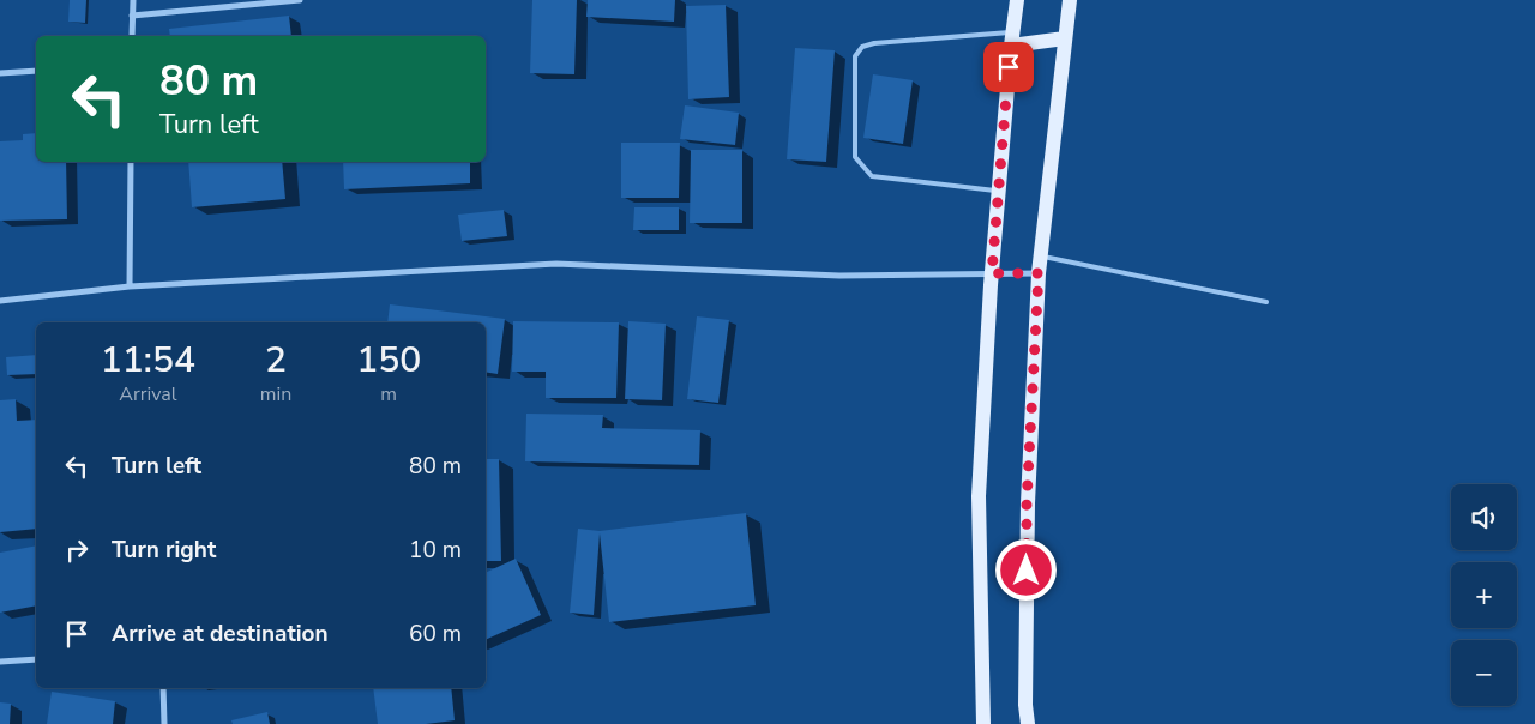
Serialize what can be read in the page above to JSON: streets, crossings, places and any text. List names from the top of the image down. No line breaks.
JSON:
{"page":{"turn":["80 m","Turn left"],"eta":["11:54","Arrival","2","min","150","m"],"list":[{"name":"Turn left","value":"80 m"},{"name":"Turn right","value":"10 m"},{"name":"Arrive at destination","value":"60 m"}],"map_buttons":["+","−"]}}
